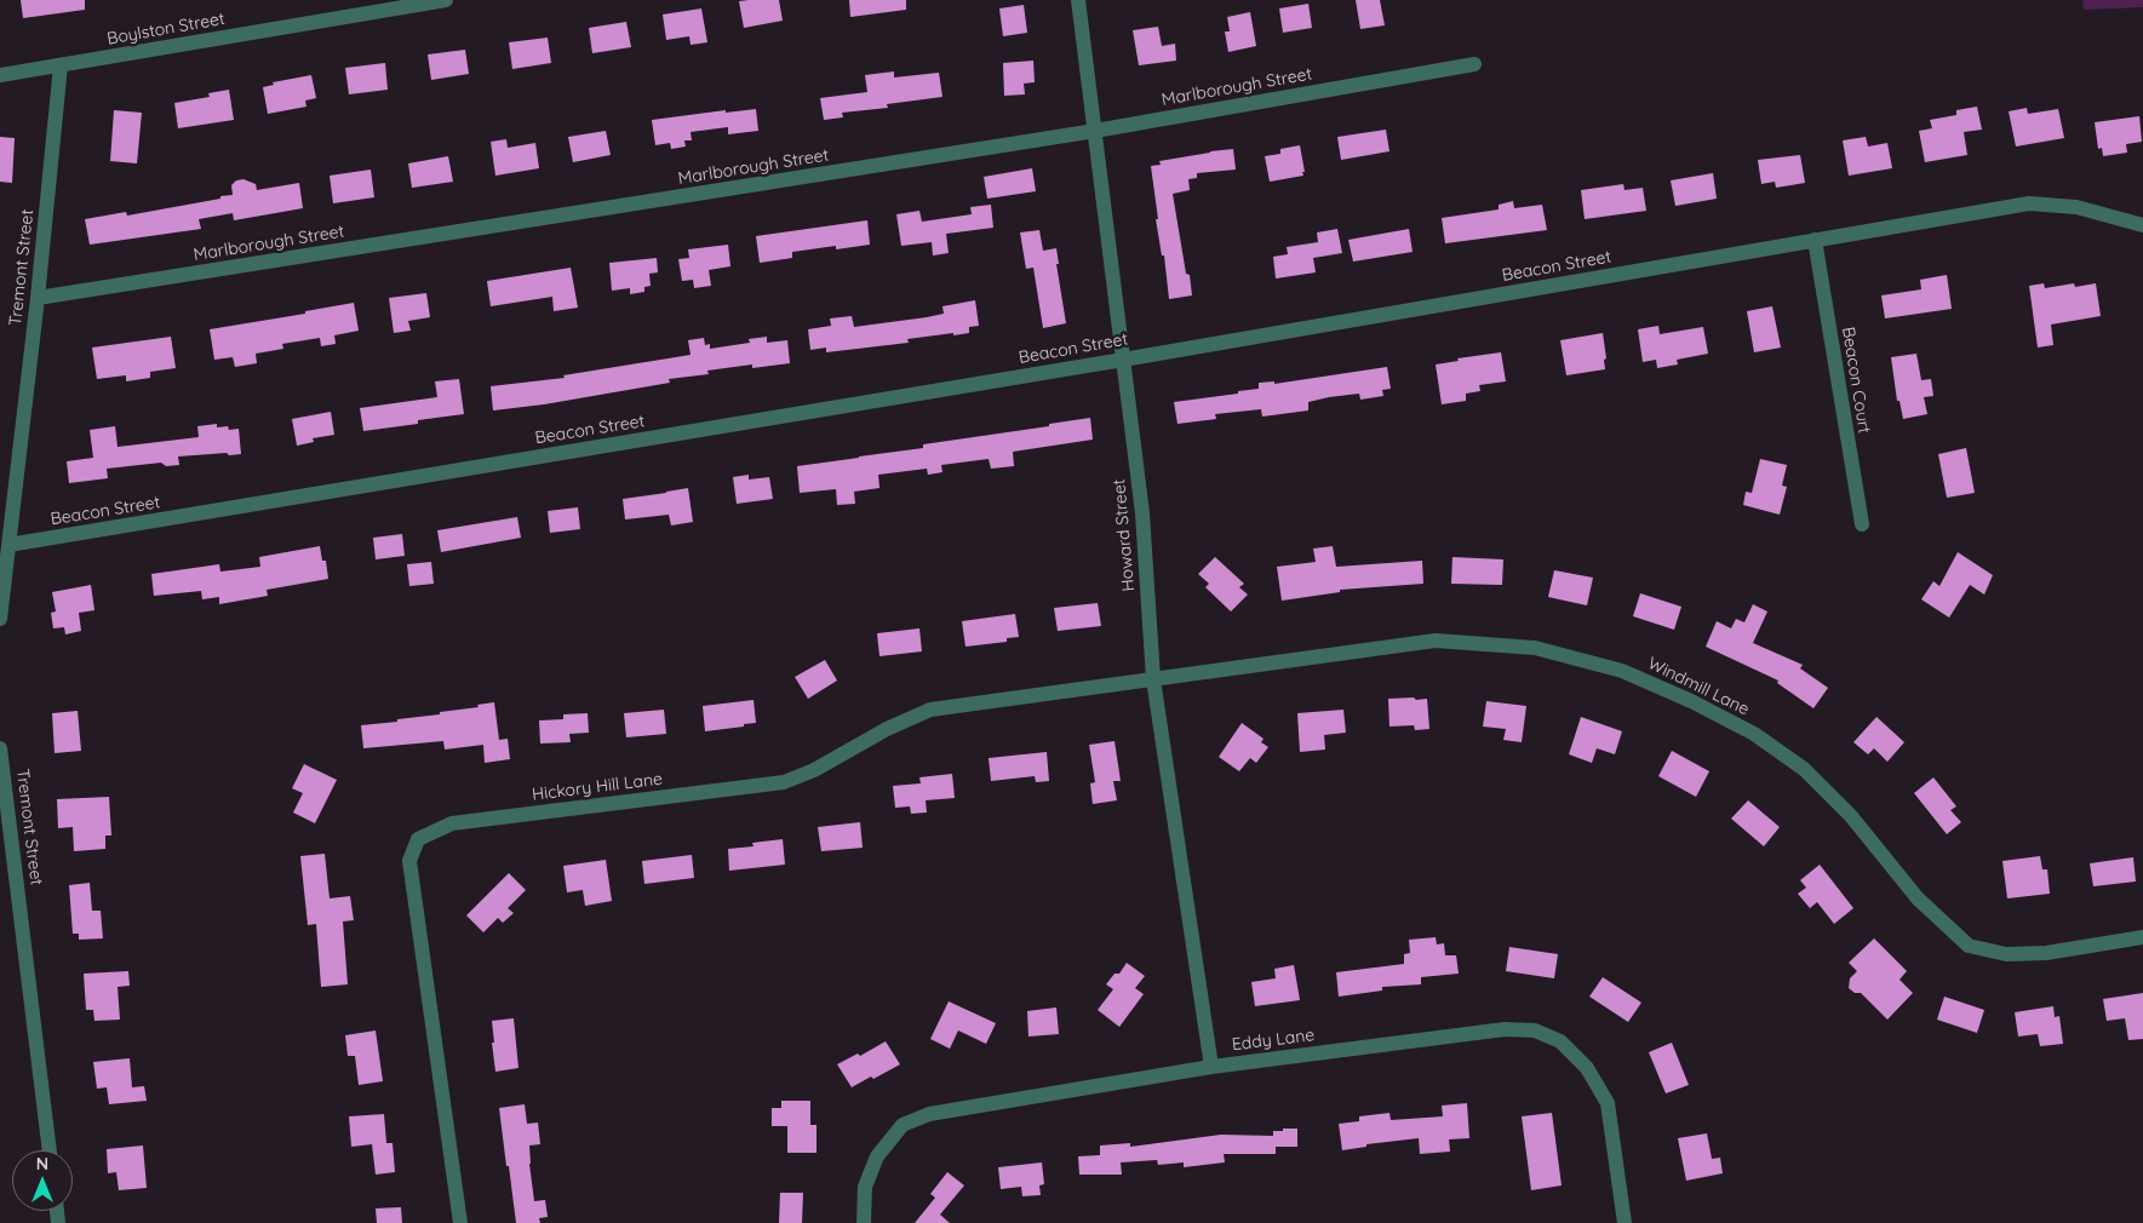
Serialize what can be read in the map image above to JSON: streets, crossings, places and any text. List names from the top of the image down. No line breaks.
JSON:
{"streets":{"street":["Boylston Street","Marlborough Street","Beacon Street","Tremont Street","Beacon Court","Howard Street","Windmill Lane","Hickory Hill Lane","Eddy Lane"]},"crossings":[["Boylston Street","Tremont Street"],["Marlborough Street","Tremont Street"],["Marlborough Street","Howard Street"],["Beacon Street","Tremont Street"],["Beacon Street","Beacon Court"],["Beacon Street","Howard Street"],["Howard Street","Windmill Lane"],["Howard Street","Hickory Hill Lane"],["Howard Street","Eddy Lane"],["Windmill Lane","Hickory Hill Lane"]],"north":"top"}
